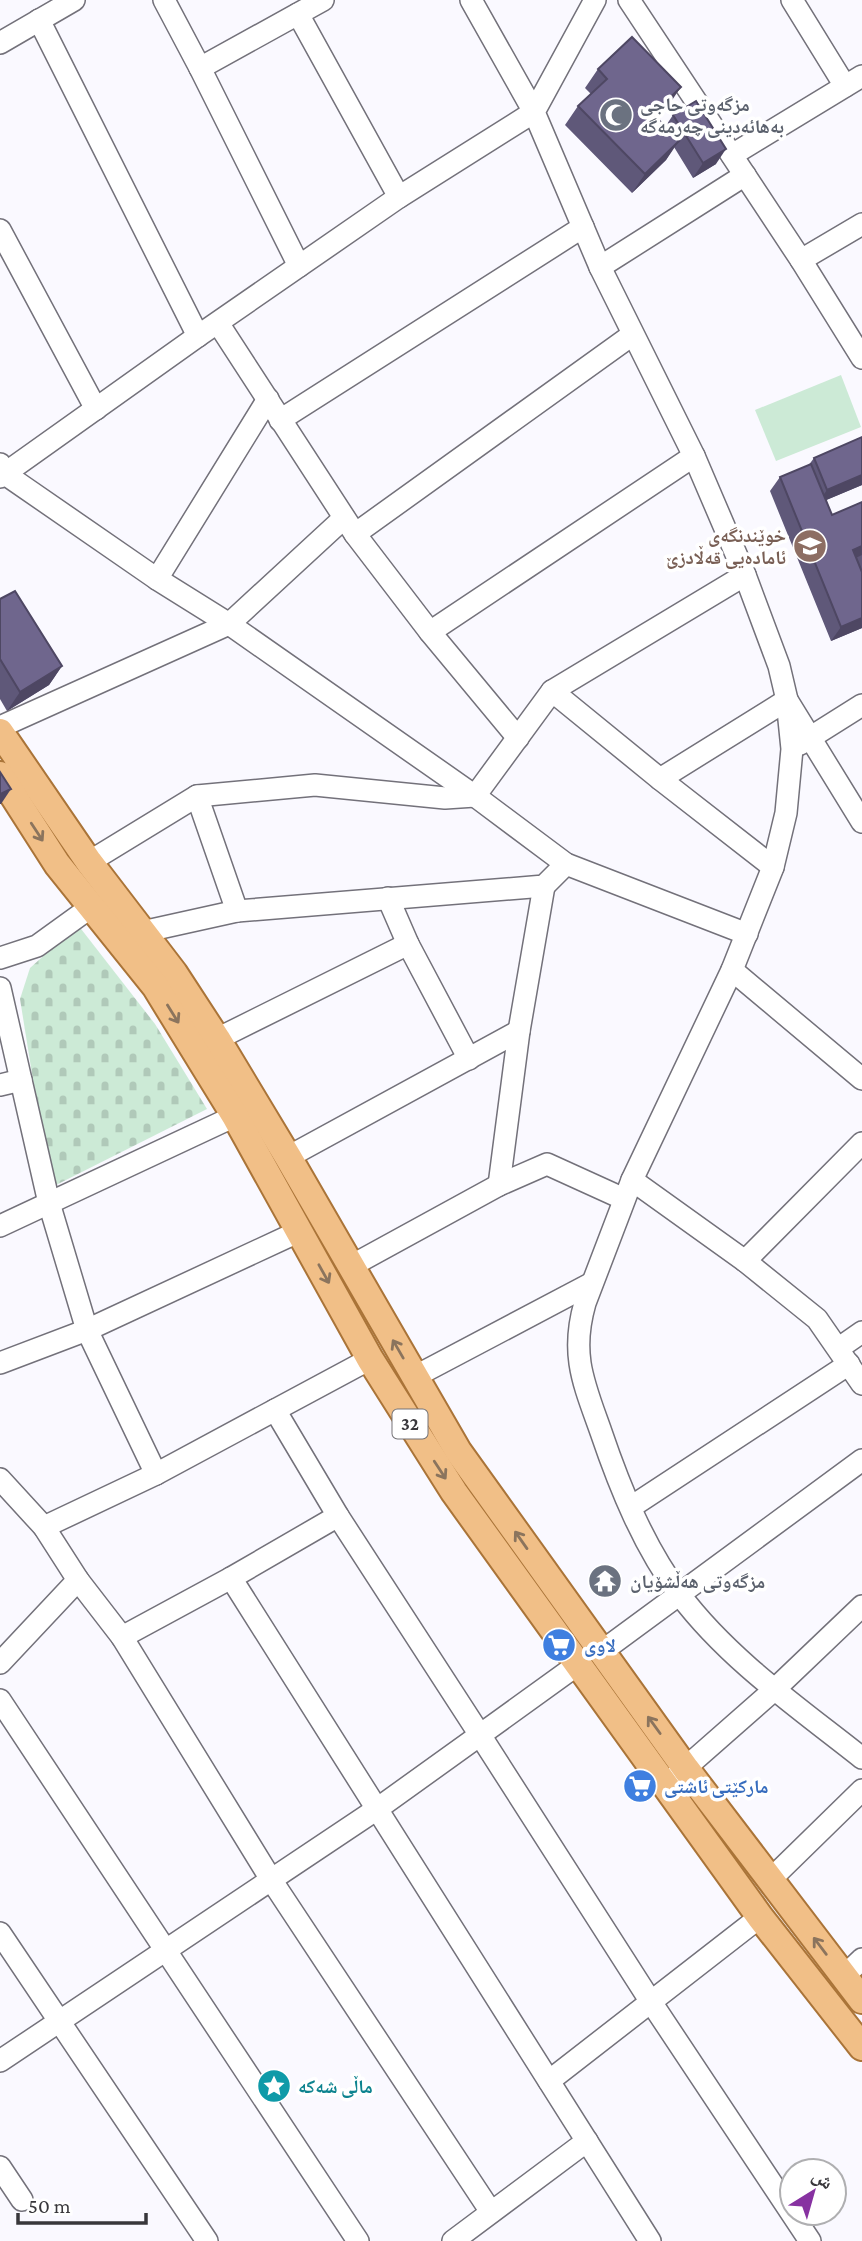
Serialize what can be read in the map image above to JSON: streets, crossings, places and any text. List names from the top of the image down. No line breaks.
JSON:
{"streets":{"main road":["32"]},"places":{"mosque":["مزگەوتی حاجی بەهائەدینی چەرمەگە"],"school or university":["خوێندنگەی ئامادەیی قەڵادزێ"],"temple":["مزگەوتی ھەڵشۆیان"],"supermarket":["لاوی","مارکێتی ئاشتی"],"place":["ماڵی شەکە"]},"scale_bar":"50 m","north":"top right"}
